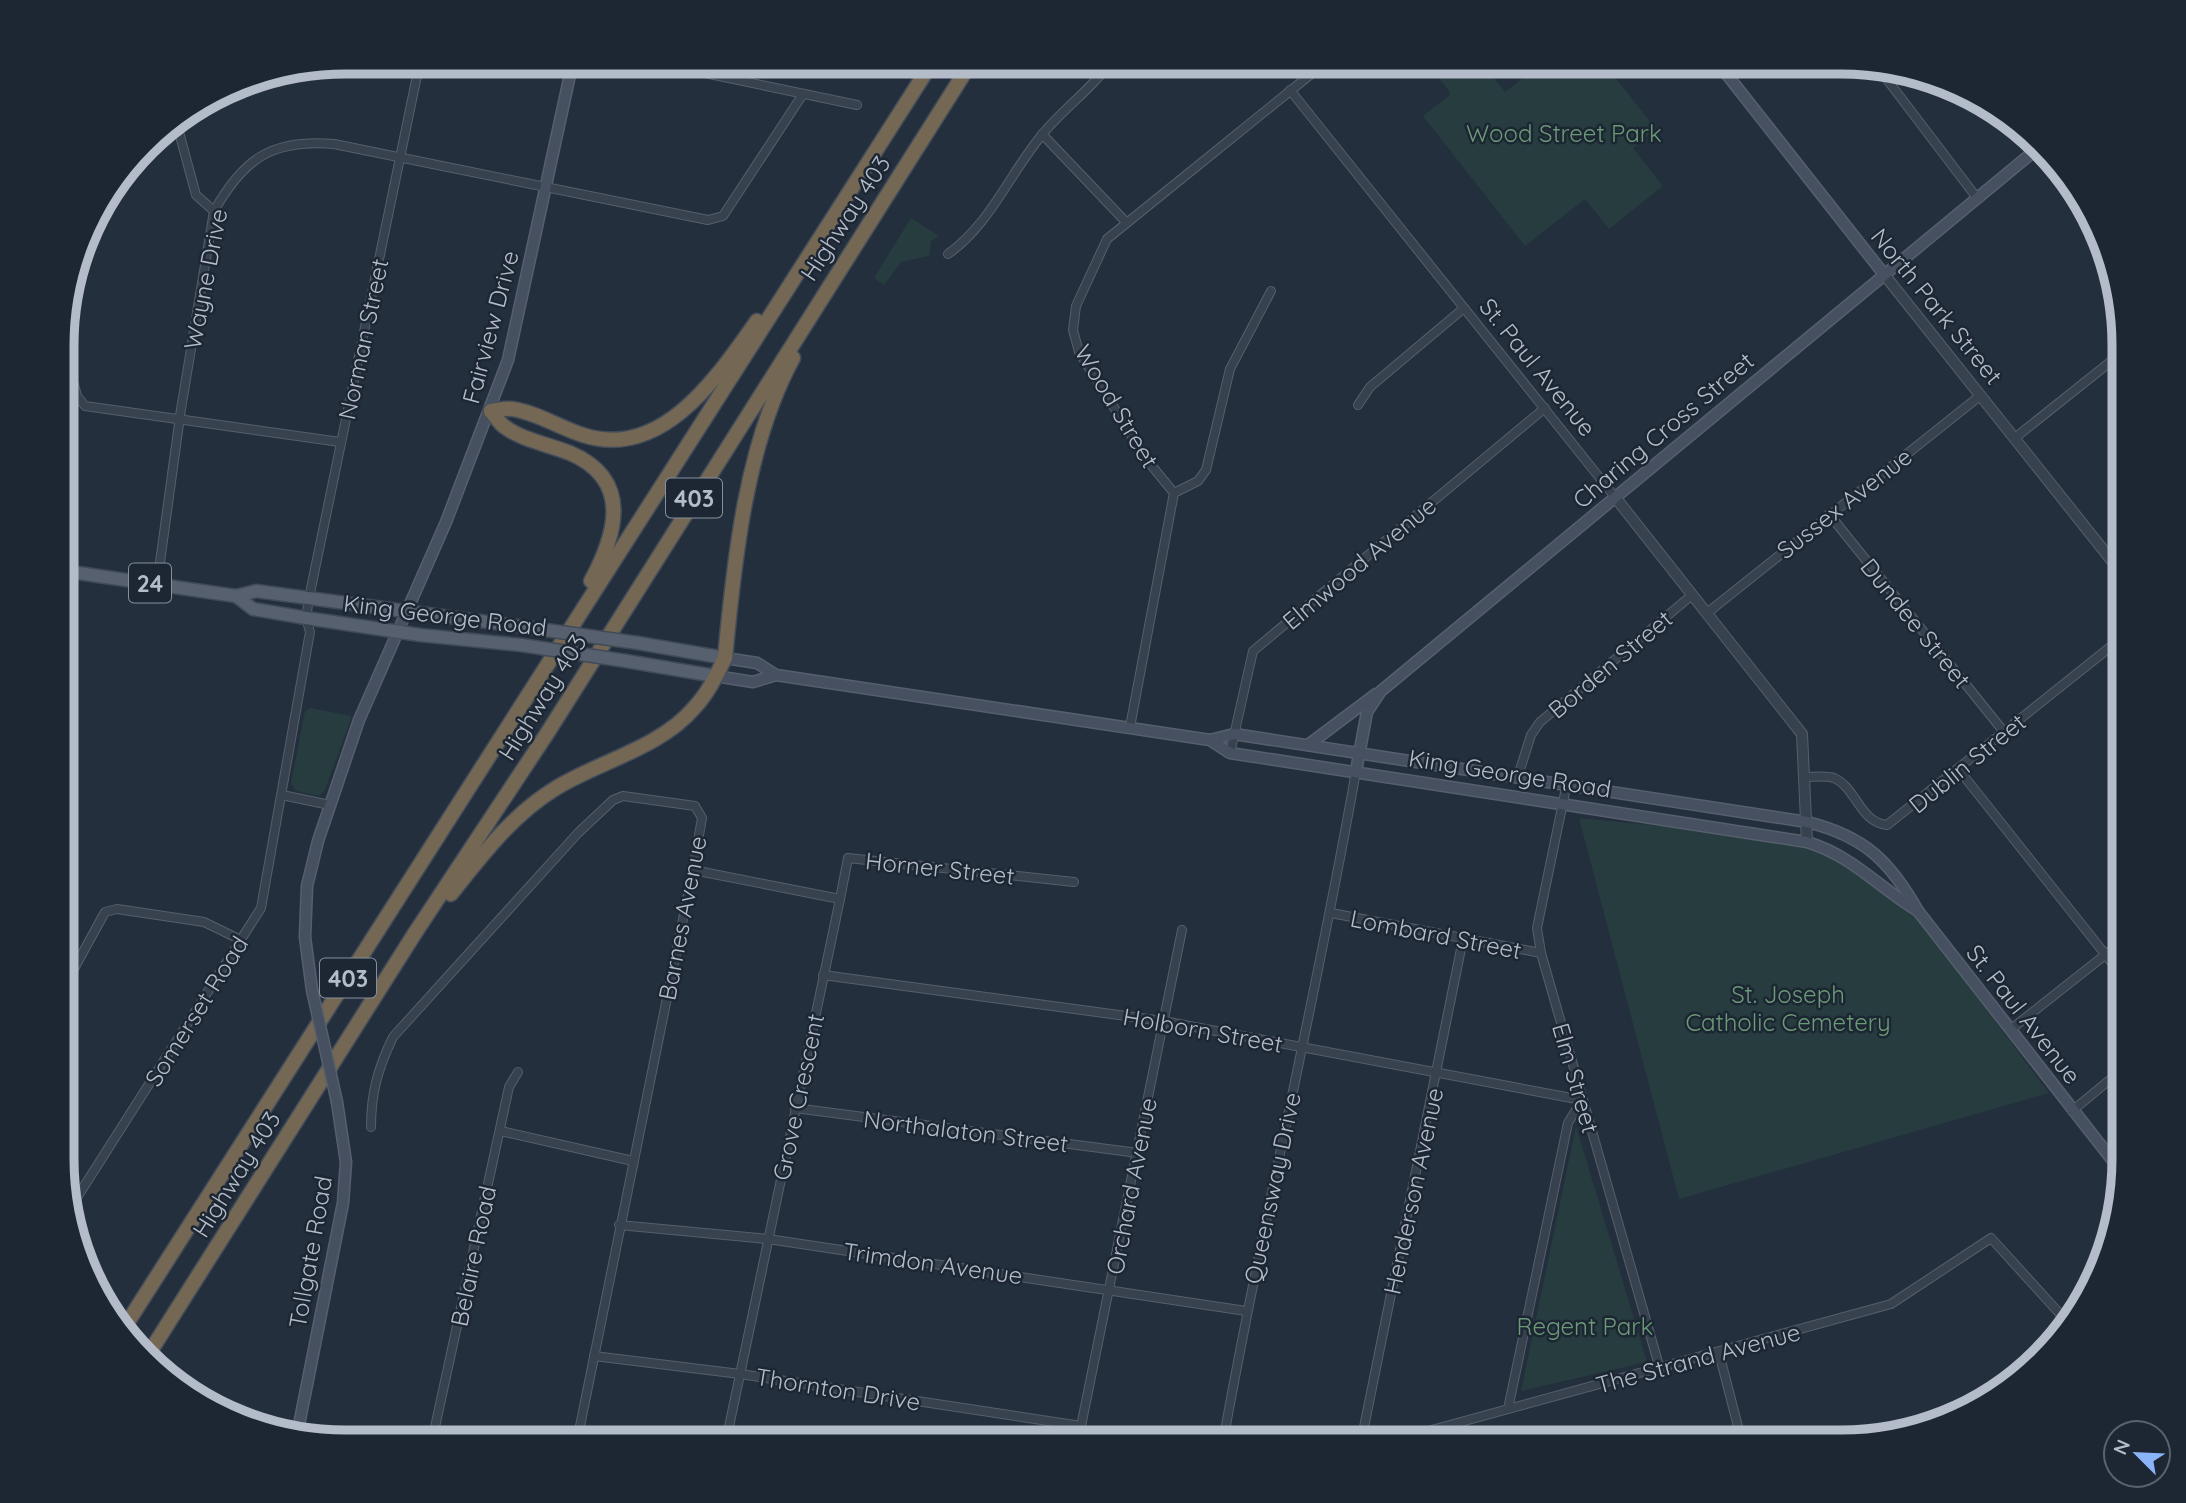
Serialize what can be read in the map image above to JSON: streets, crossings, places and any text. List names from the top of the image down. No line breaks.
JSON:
{"streets":{"highway":["Highway 403","403"],"main road":["North Park Street","Fairview Drive","St. Paul Avenue","Charing Cross Street","24","King George Road","Tollgate Road"],"street":["Wayne Drive","Norman Street","Wood Street","Sussex Avenue","Elmwood Avenue","Dundee Street","Borden Street","Dublin Street","Horner Street","Barnes Avenue","Lombard Street","Somerset Road","Holborn Street","Elm Street","Grove Crescent","Northalaton Street","Orchard Avenue","Queensway Drive","Henderson Avenue","Belaire Road","Trimdon Avenue","The Strand Avenue","Thornton Drive"]},"crossings":[["Wayne Drive","Fairview Drive"],["Wayne Drive","Norman Street"],["Wayne Drive","King George Road"],["North Park Street","Charing Cross Street"],["North Park Street","Sussex Avenue"],["Fairview Drive","King George Road"],["Fairview Drive","Tollgate Road"],["Norman Street","King George Road"],["Norman Street","Somerset Road"],["St. Paul Avenue","Wood Street"],["St. Paul Avenue","Charing Cross Street"],["St. Paul Avenue","Sussex Avenue"],["St. Paul Avenue","Elmwood Avenue"],["St. Paul Avenue","King George Road"],["St. Paul Avenue","Borden Street"],["St. Paul Avenue","Dublin Street"],["Wood Street","King George Road"],["Charing Cross Street","King George Road"],["Charing Cross Street","Queensway Drive"],["Sussex Avenue","Dundee Street"],["Elmwood Avenue","King George Road"],["King George Road","Borden Street"],["King George Road","Somerset Road"],["King George Road","Elm Street"],["King George Road","Queensway Drive"],["King George Road","Tollgate Road"],["Dundee Street","Dublin Street"],["Horner Street","Grove Crescent"],["Barnes Avenue","Trimdon Avenue"],["Barnes Avenue","Thornton Drive"],["Lombard Street","Elm Street"],["Lombard Street","Queensway Drive"],["Lombard Street","Henderson Avenue"],["Holborn Street","Elm Street"],["Holborn Street","Grove Crescent"],["Holborn Street","Orchard Avenue"],["Holborn Street","Queensway Drive"],["Holborn Street","Henderson Avenue"],["Elm Street","The Strand Avenue"],["Grove Crescent","Northalaton Street"],["Grove Crescent","Trimdon Avenue"],["Grove Crescent","Thornton Drive"],["Northalaton Street","Orchard Avenue"],["Orchard Avenue","Trimdon Avenue"],["Orchard Avenue","Thornton Drive"],["Queensway Drive","Trimdon Avenue"]],"parks":["Wood Street Park","St. Joseph Catholic Cemetery","Regent Park"],"north":"top left"}
